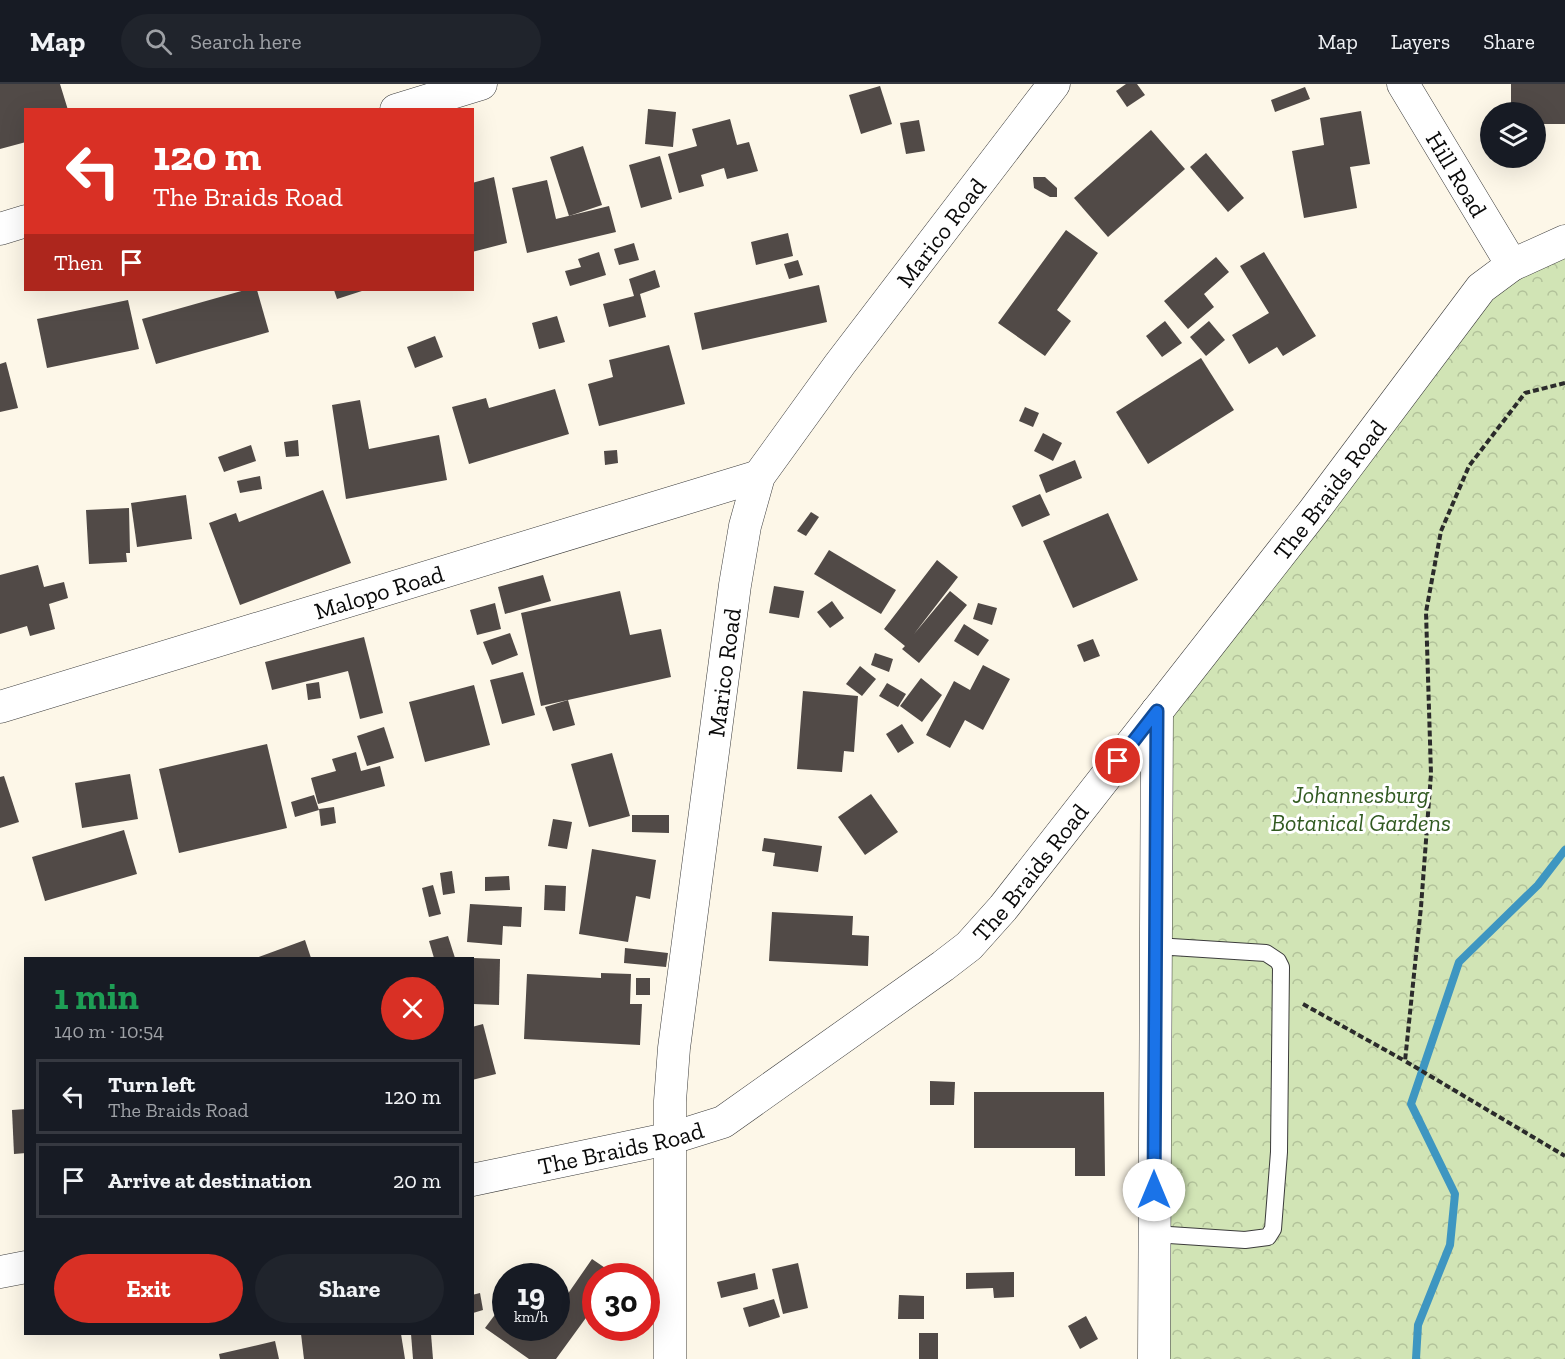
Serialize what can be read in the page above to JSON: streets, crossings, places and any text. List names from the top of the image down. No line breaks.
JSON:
{"streets":{"street":["Hill Road","Marico Road","The Braids Road","Malopo Road"]},"crossings":[["Hill Road","The Braids Road"],["Marico Road","The Braids Road"],["Marico Road","Malopo Road"]],"parks":["Johannesburg Botanical Gardens"],"page":{"header":"Map","search":"Search here","nav":["Map","Layers","Share"],"turn":["120 m","The Braids Road"],"then":"Then","heading":["1 min","140 m · 10:54"],"list":[{"name":"Turn left","note":"The Braids Road","value":"120 m"},{"name":"Arrive at destination","value":"20 m"}],"buttons":["Exit","Share"],"speed":"19 km/h","limit":"30"}}
